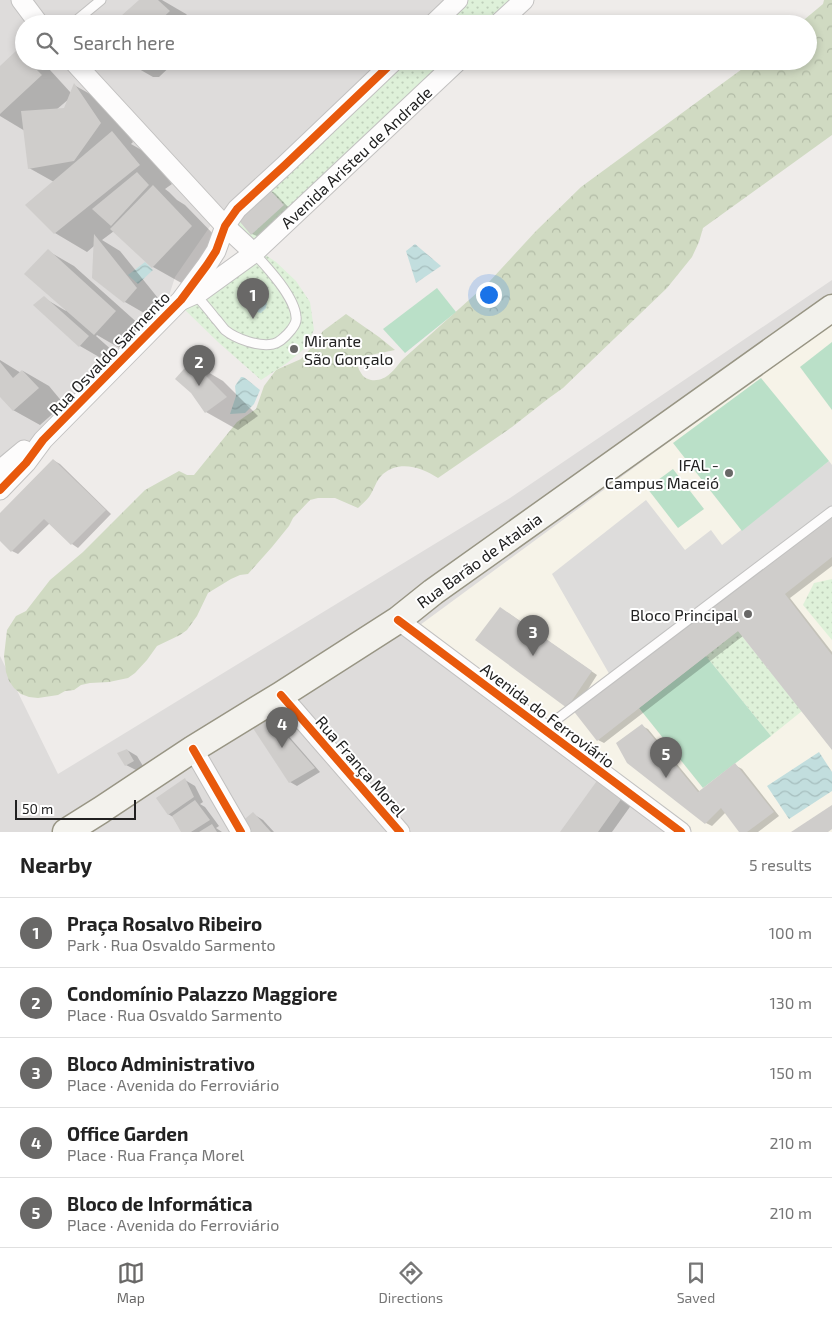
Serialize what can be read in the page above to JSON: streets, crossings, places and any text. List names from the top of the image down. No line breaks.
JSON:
{"streets":{"main road":["Rua Barão de Atalaia"],"street":["Avenida Aristeu de Andrade","Rua Osvaldo Sarmento","Avenida do Ferroviário","Rua França Morel"]},"crossings":[["Avenida Aristeu de Andrade","Rua Osvaldo Sarmento"],["Rua Barão de Atalaia","Avenida do Ferroviário"],["Rua Barão de Atalaia","Rua França Morel"]],"places":["Mirante São Gonçalo","IFAL - Campus Maceió","Bloco Principal"],"scale_bar":"50 m","page":{"search":"Search here","pins":["1","2","3","4","5"],"scale":"50 m","heading":["Nearby","5 results"],"list":[{"mark":"1","name":"Praça Rosalvo Ribeiro","note":"Park · Rua Osvaldo Sarmento","value":"100 m"},{"mark":"2","name":"Condomínio Palazzo Maggiore","note":"Place · Rua Osvaldo Sarmento","value":"130 m"},{"mark":"3","name":"Bloco Administrativo","note":"Place · Avenida do Ferroviário","value":"150 m"},{"mark":"4","name":"Office Garden","note":"Place · Rua França Morel","value":"210 m"},{"mark":"5","name":"Bloco de Informática","note":"Place · Avenida do Ferroviário","value":"210 m"}],"nav":["Map","Directions","Saved"]}}
